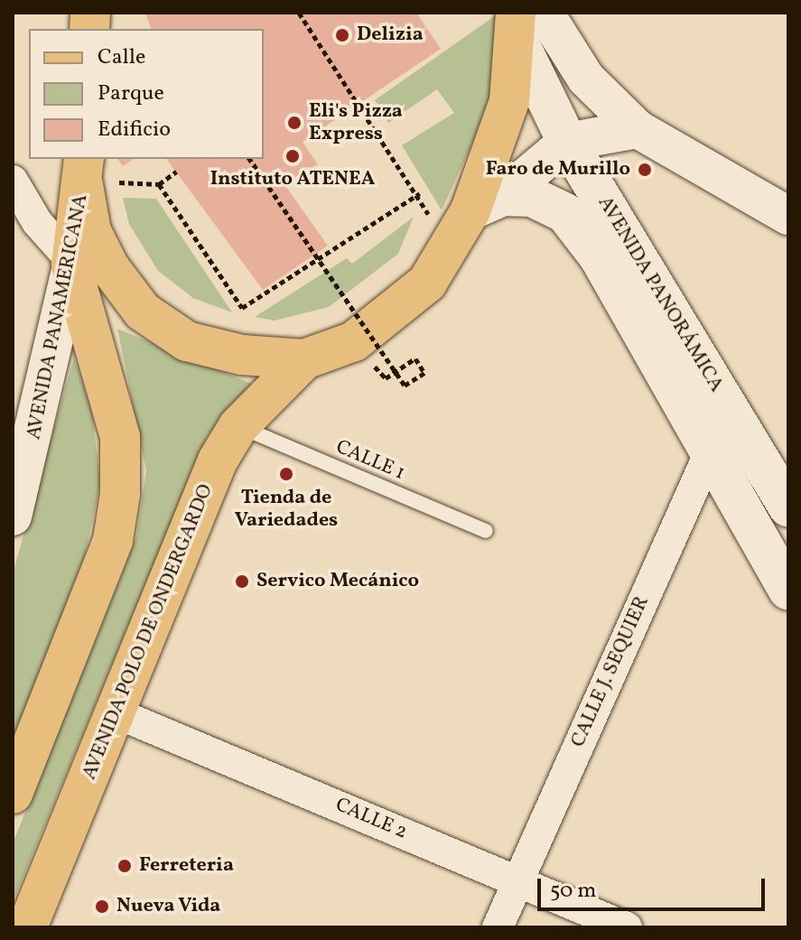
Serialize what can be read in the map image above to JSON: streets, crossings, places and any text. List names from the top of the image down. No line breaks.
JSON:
{"streets":{"main road":["AVENIDA PANORÁMICA","AVENIDA PANAMERICANA","AVENIDA POLO DE ONDERGARDO"],"street":["CALLE J. SEQUIER","CALLE 2"],"lane":["CALLE 1"]},"crossings":[["AVENIDA PANORÁMICA","CALLE J. SEQUIER"],["CALLE 1","AVENIDA POLO DE ONDERGARDO"],["AVENIDA POLO DE ONDERGARDO","CALLE 2"],["CALLE J. SEQUIER","CALLE 2"]],"places":["Delizia","Eli's Pizza Express","Instituto ATENEA","Faro de Murillo","Tienda de Variedades","Servico Mecánico","Ferreteria","Nueva Vida"],"legend":["Calle","Parque","Edificio"],"scale_bar":"50 m"}
